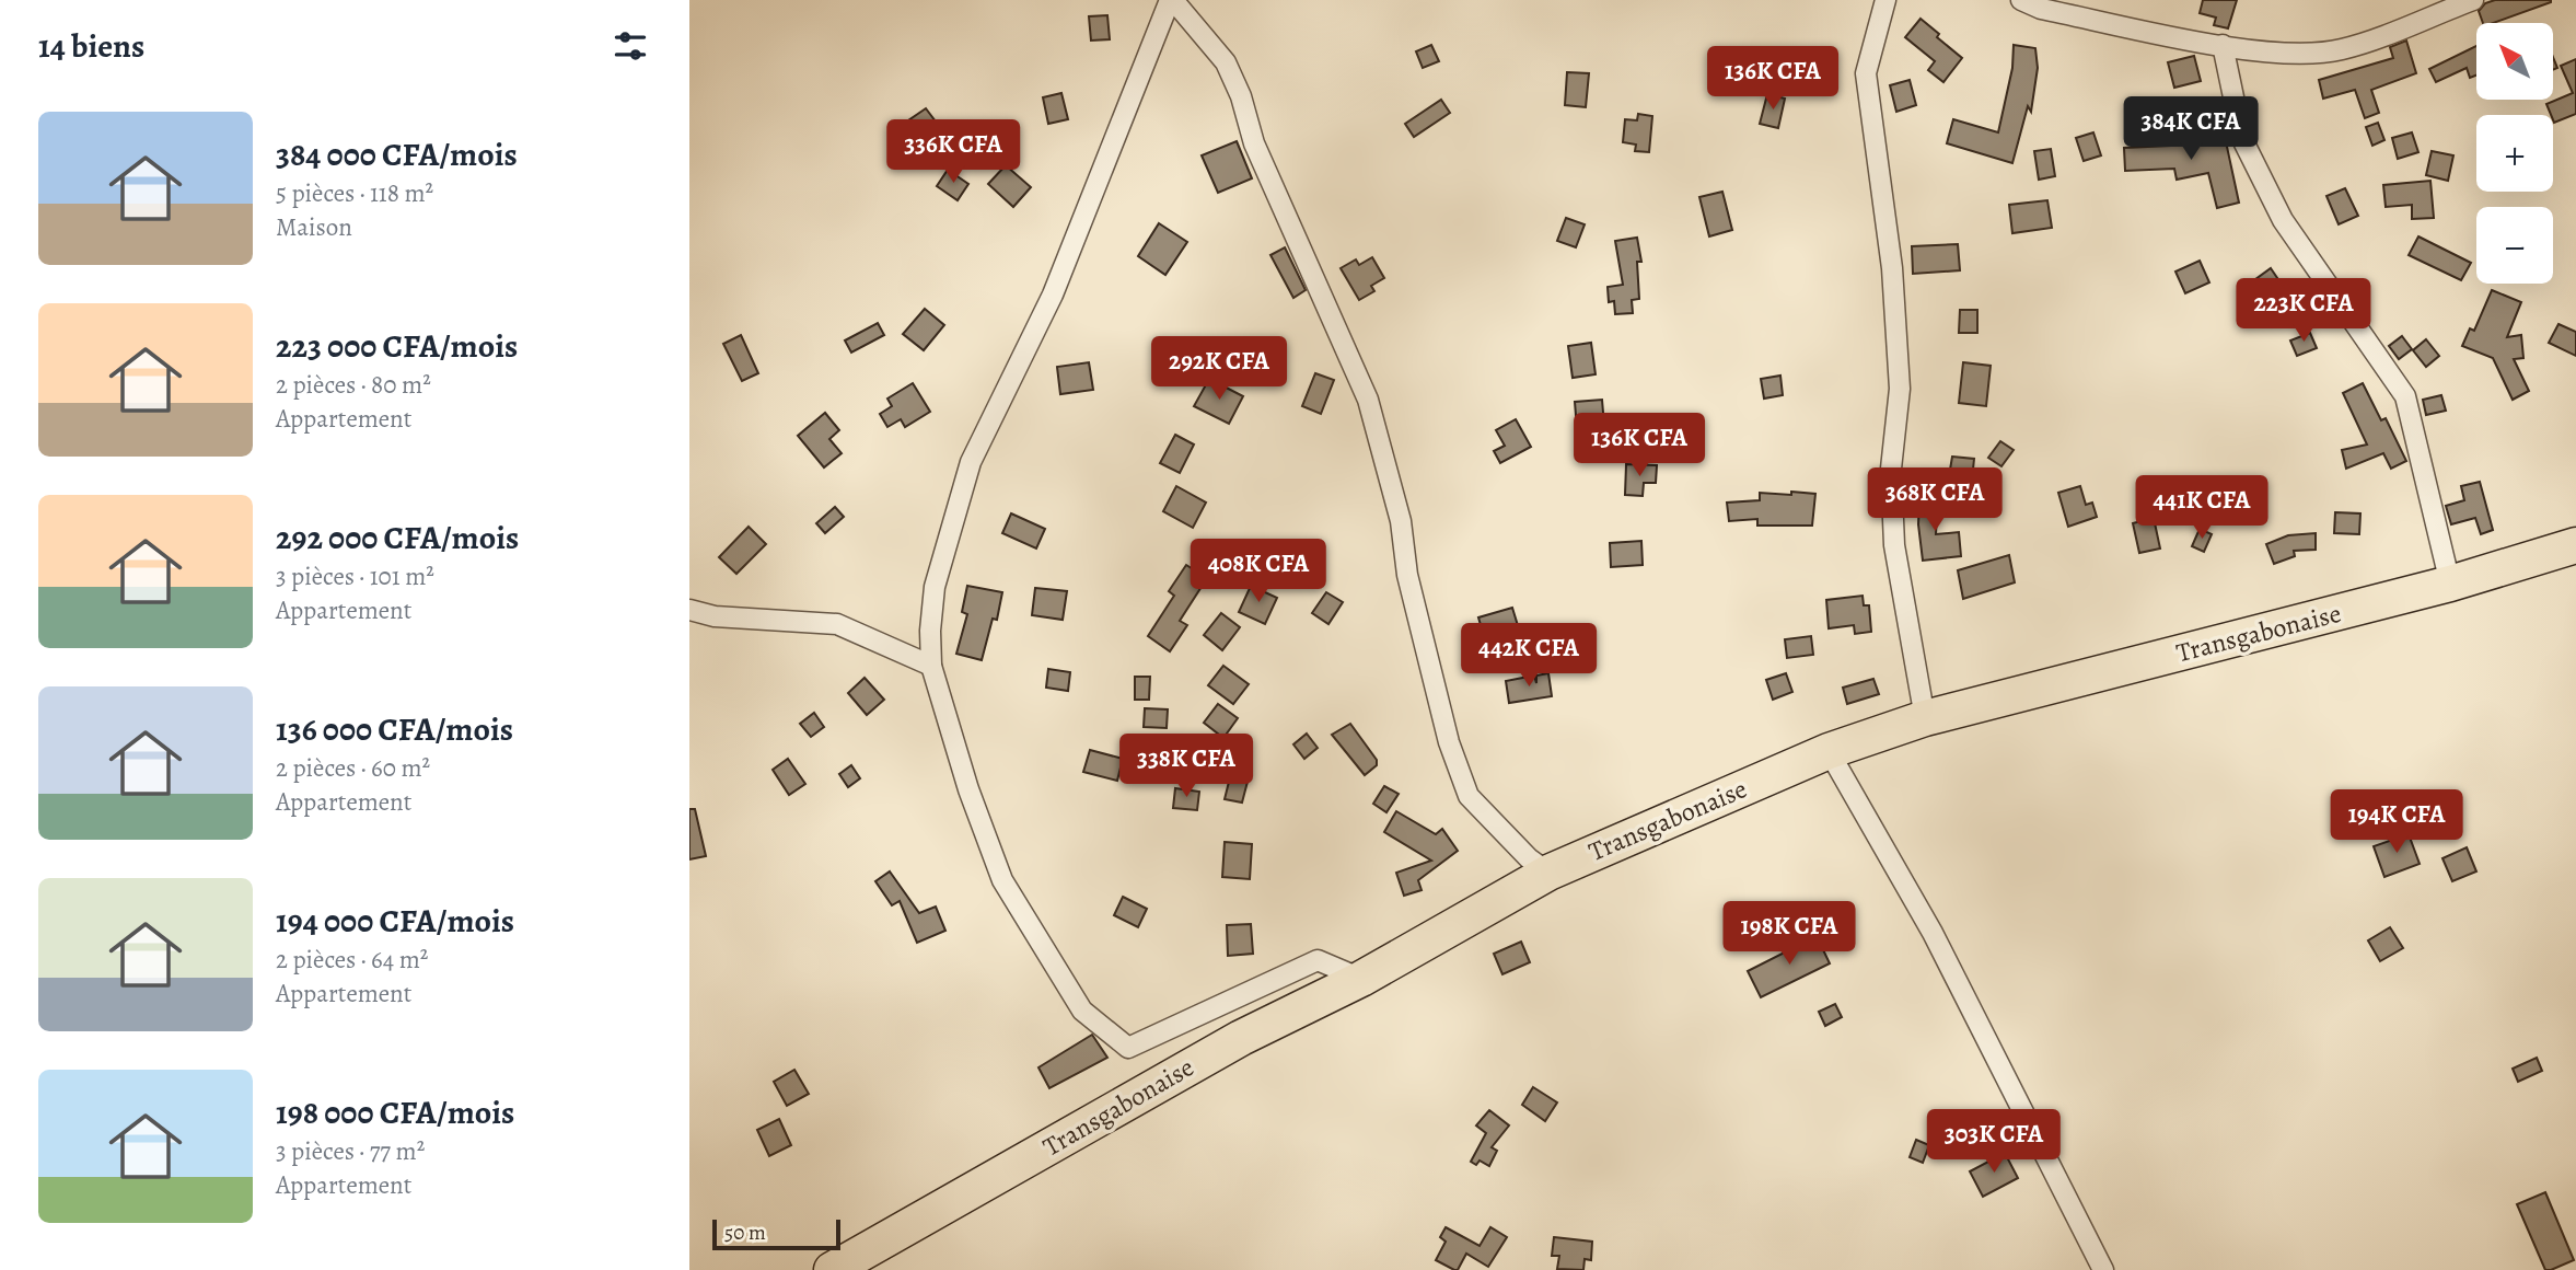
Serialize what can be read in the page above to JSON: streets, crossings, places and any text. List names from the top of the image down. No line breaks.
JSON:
{"streets":{"highway":["Transgabonaise"]},"scale_bar":"50 m","north":"top left","page":{"heading":"14 biens","map_buttons":["+","−"],"price":["136K CFA","384K CFA","336K CFA","223K CFA","292K CFA","136K CFA","368K CFA","441K CFA","408K CFA","442K CFA","338K CFA","194K CFA","198K CFA","303K CFA"],"list":[{"name":"384 000 CFA/mois","note":"5 pièces · 118 m² · Maison"},{"name":"223 000 CFA/mois","note":"2 pièces · 80 m² · Appartement"},{"name":"292 000 CFA/mois","note":"3 pièces · 101 m² · Appartement"},{"name":"136 000 CFA/mois","note":"2 pièces · 60 m² · Appartement"},{"name":"194 000 CFA/mois","note":"2 pièces · 64 m² · Appartement"},{"name":"198 000 CFA/mois","note":"3 pièces · 77 m² · Appartement"}],"scale":"50 m"}}
